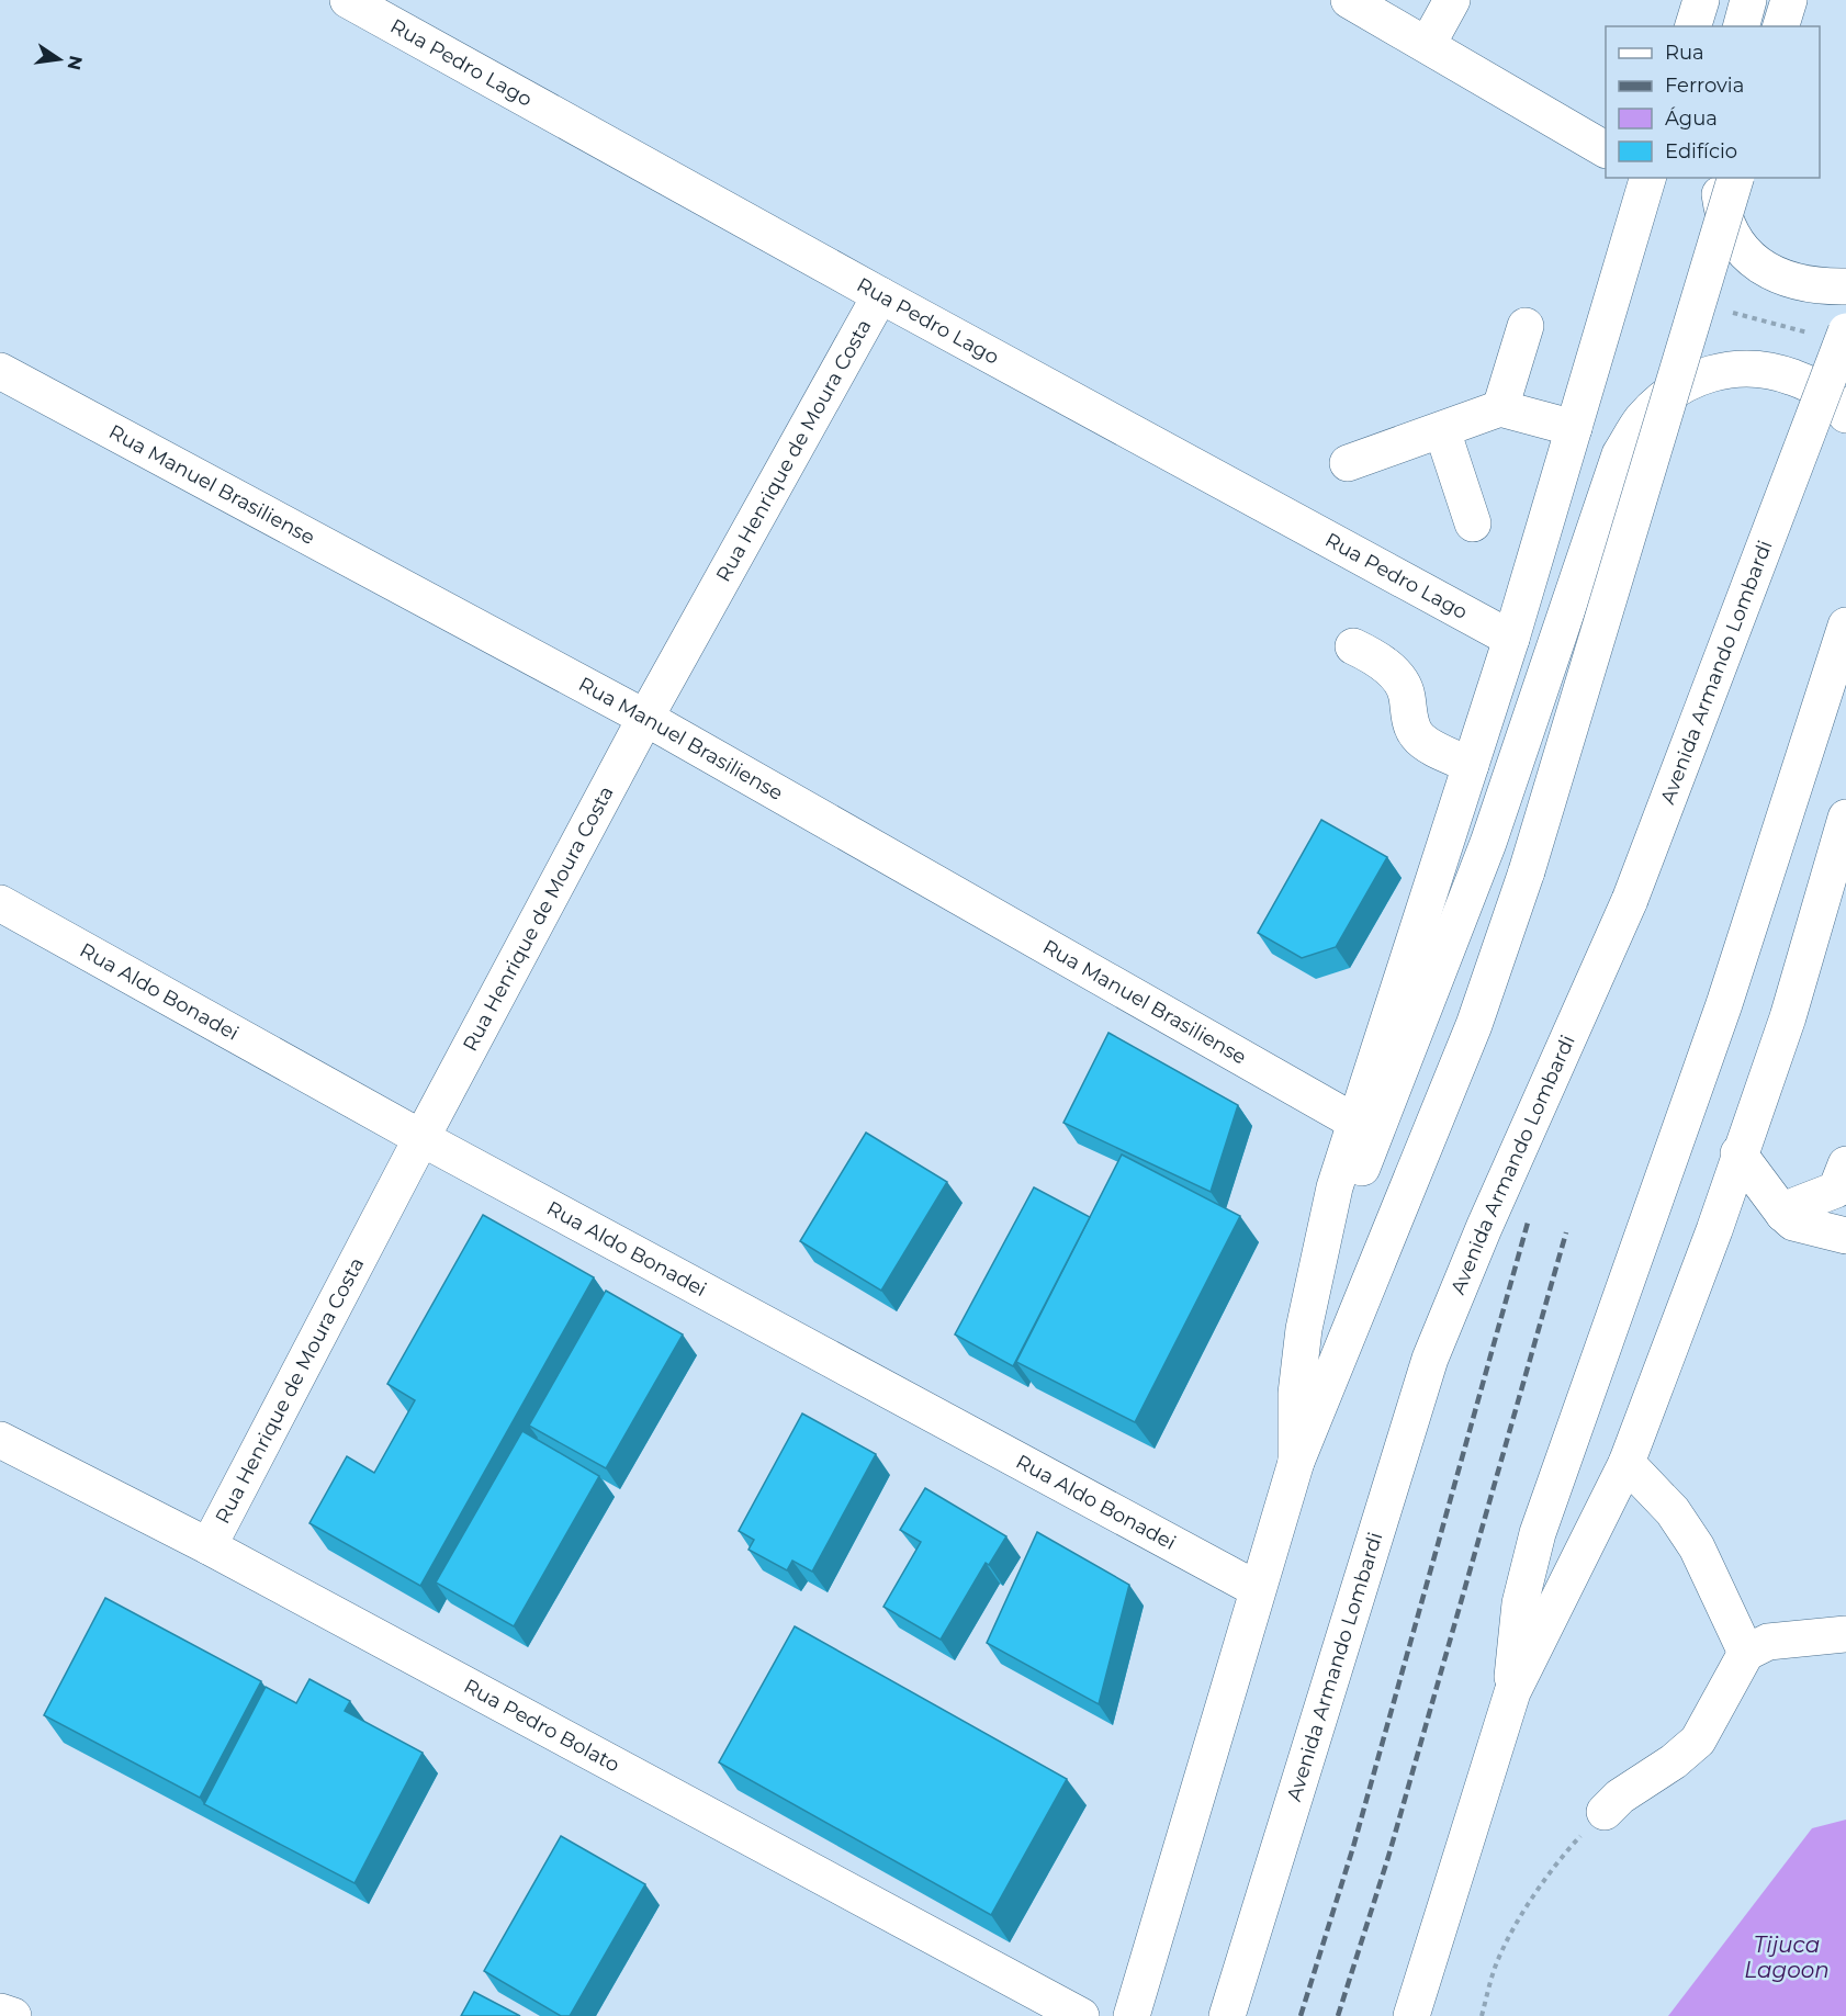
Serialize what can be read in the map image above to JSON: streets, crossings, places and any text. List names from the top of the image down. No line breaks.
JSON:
{"streets":{"main road":["Rua Pedro Lago","Rua Henrique de Moura Costa","Rua Manuel Brasiliense","Avenida Armando Lombardi","Rua Aldo Bonadei","Rua Pedro Bolato"]},"crossings":[["Rua Pedro Lago","Rua Henrique de Moura Costa"],["Rua Henrique de Moura Costa","Rua Manuel Brasiliense"],["Rua Henrique de Moura Costa","Rua Aldo Bonadei"],["Rua Henrique de Moura Costa","Rua Pedro Bolato"]],"water":["Tijuca Lagoon"],"legend":["Rua","Ferrovia","Água","Edifício"],"north":"right"}
